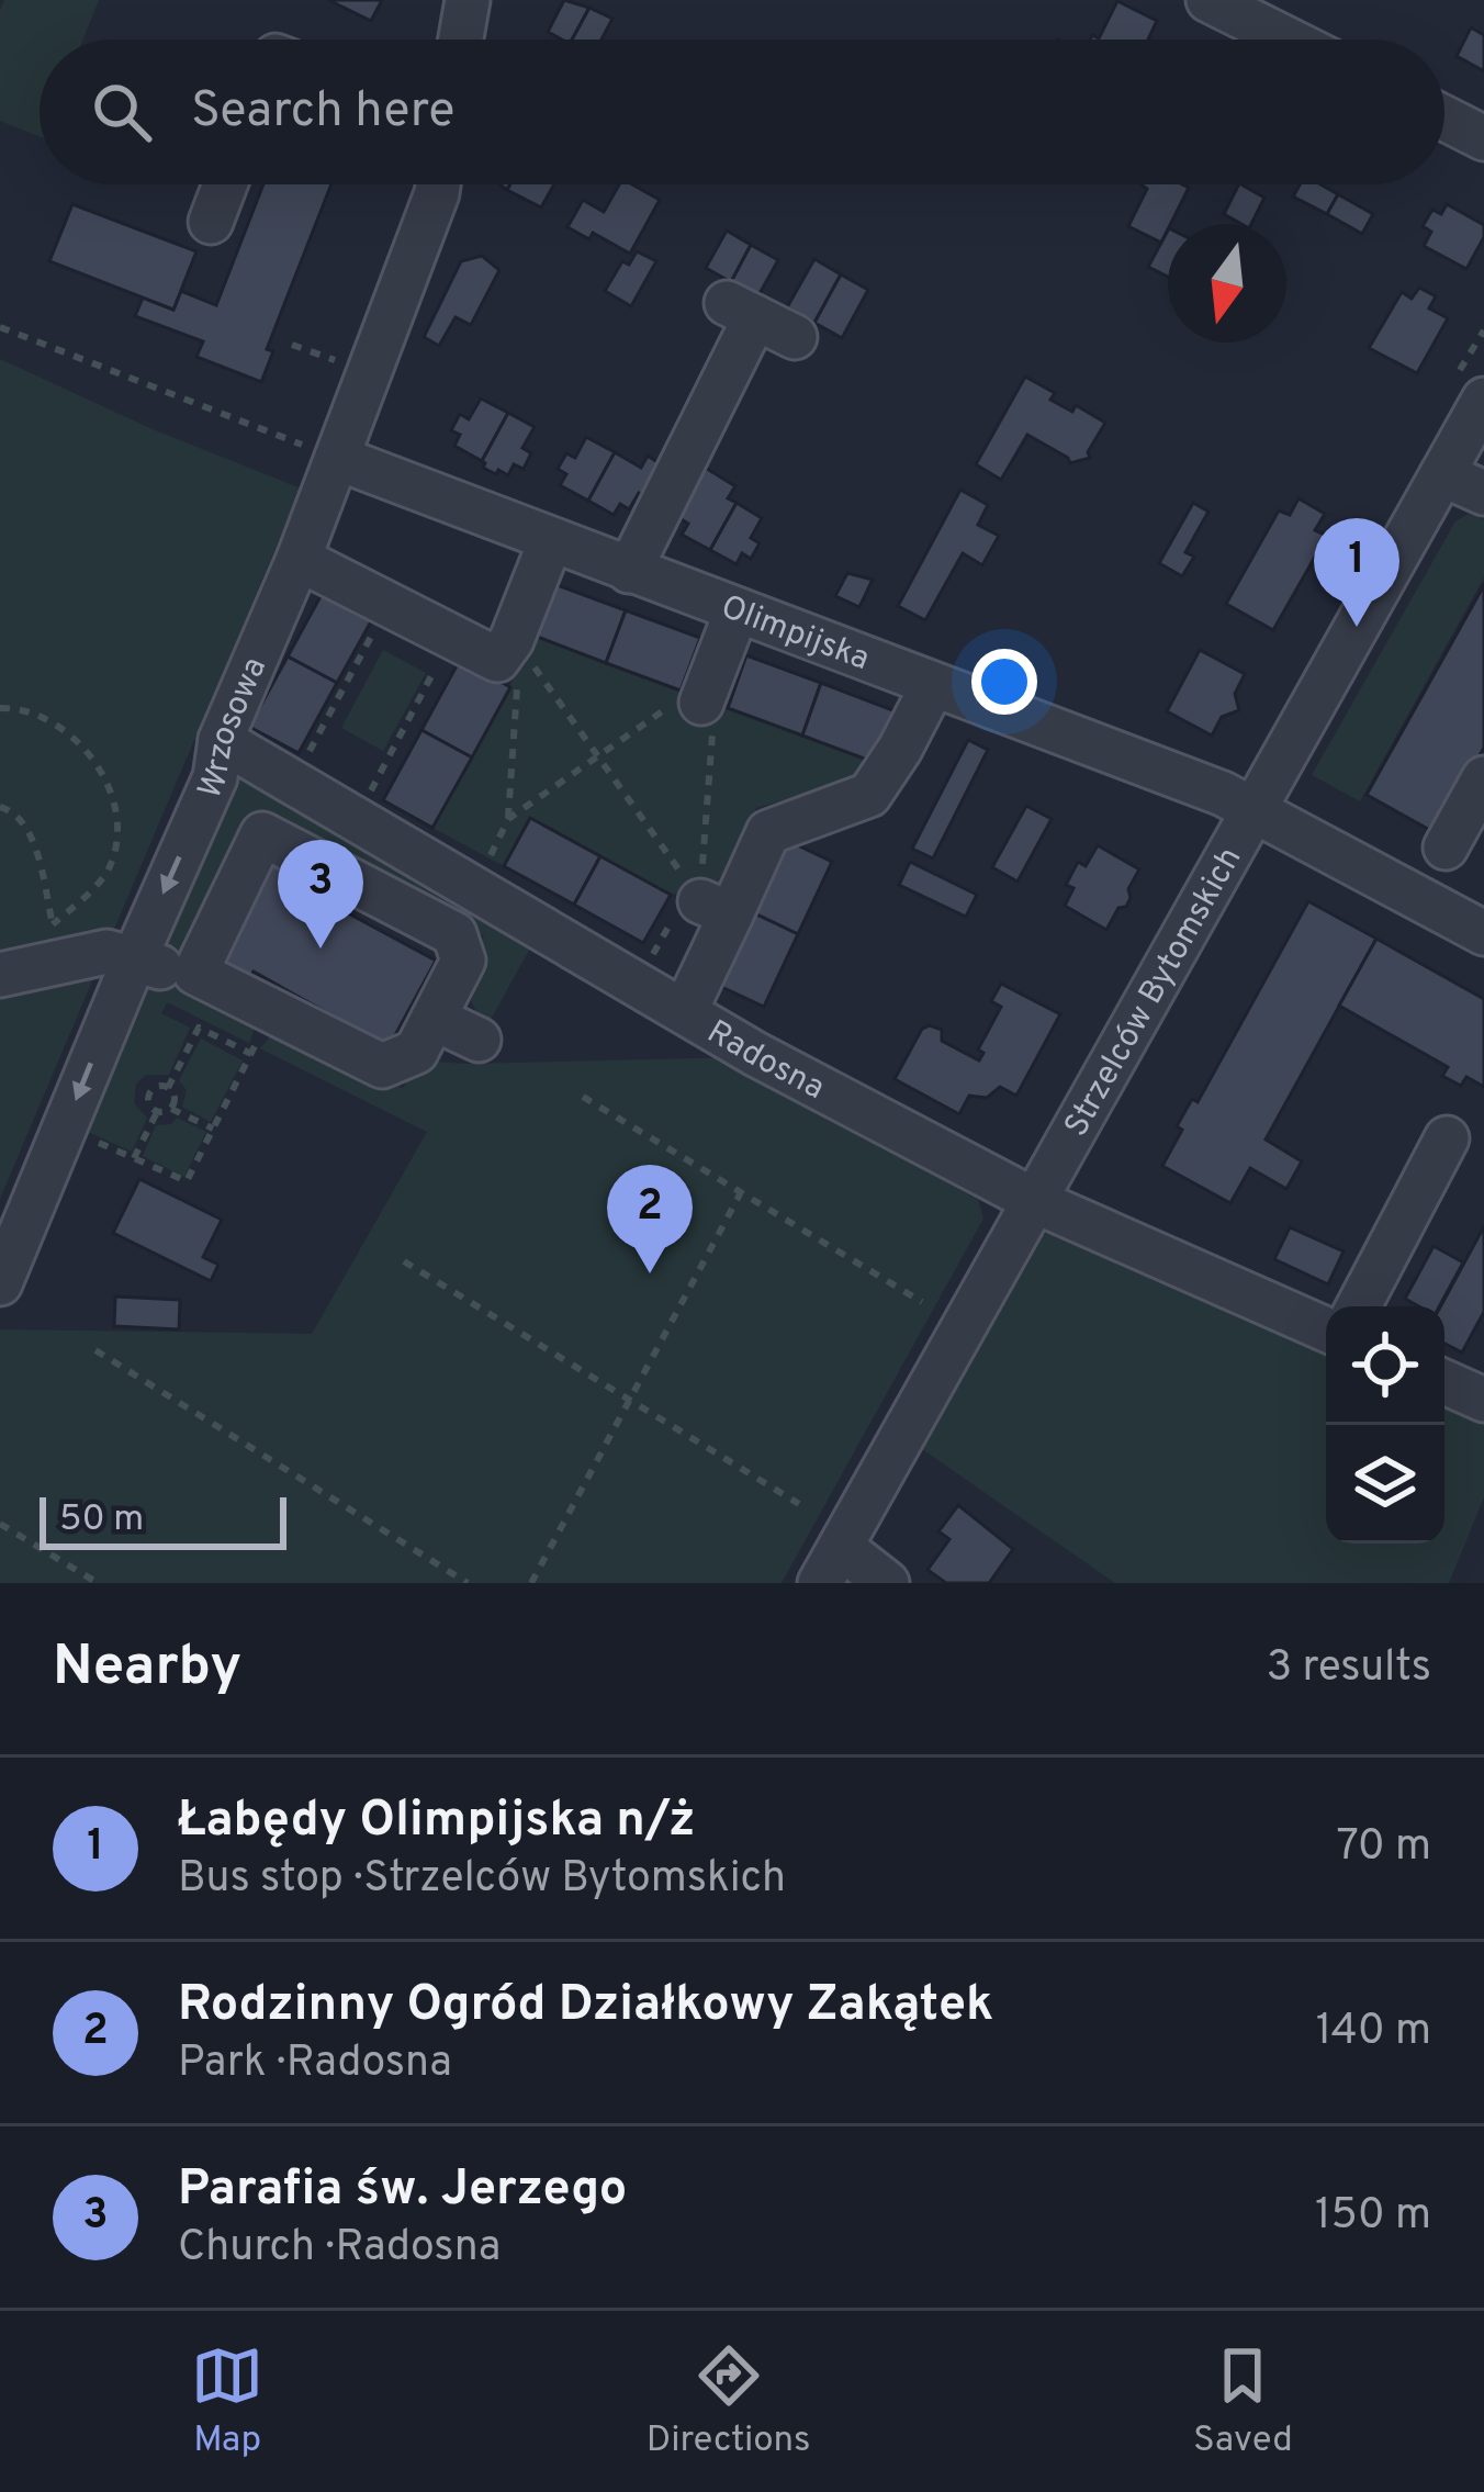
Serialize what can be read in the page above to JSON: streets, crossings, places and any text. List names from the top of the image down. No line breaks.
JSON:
{"streets":{"street":["Olimpijska","Wrzosowa","Strzelców Bytomskich","Radosna"]},"crossings":[["Olimpijska","Wrzosowa"],["Olimpijska","Strzelców Bytomskich"],["Wrzosowa","Radosna"],["Strzelców Bytomskich","Radosna"]],"one_way":["Wrzosowa"],"scale_bar":"50 m","north":"bottom","page":{"search":"Search here","pins":["1","3","2"],"scale":"50 m","heading":["Nearby","3 results"],"list":[{"mark":"1","name":"Łabędy Olimpijska n/ż","note":"Bus stop · Strzelców Bytomskich","value":"70 m"},{"mark":"2","name":"Rodzinny Ogród Działkowy Zakątek","note":"Park · Radosna","value":"140 m"},{"mark":"3","name":"Parafia św. Jerzego","note":"Church · Radosna","value":"150 m"}],"nav":["Map","Directions","Saved"]}}
